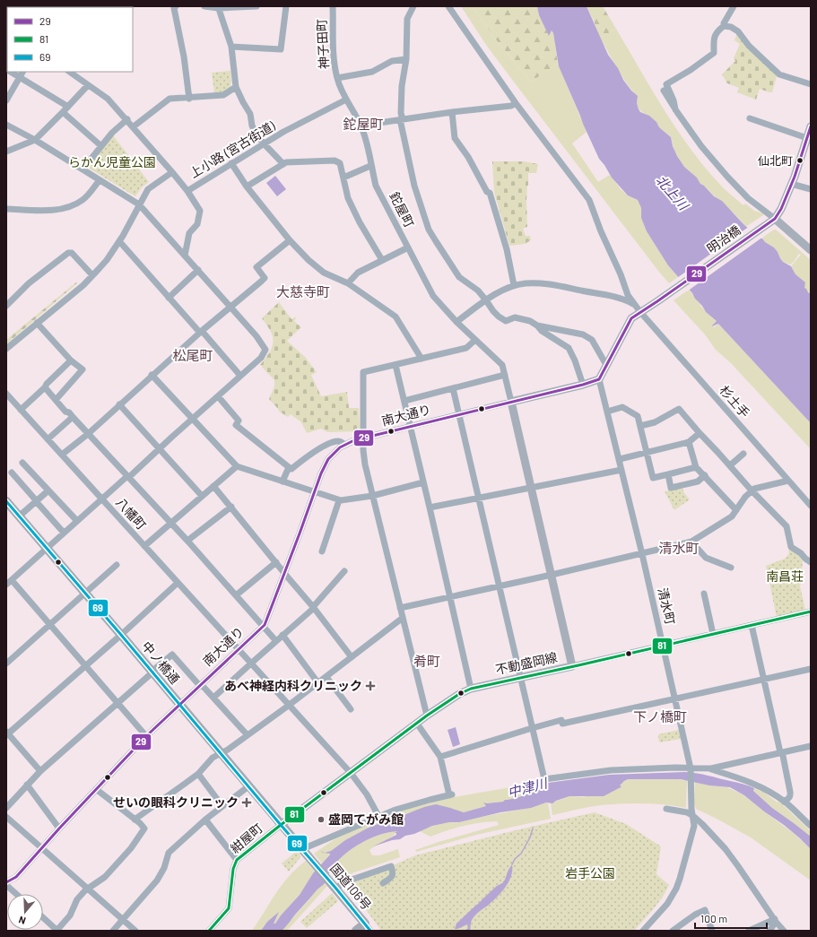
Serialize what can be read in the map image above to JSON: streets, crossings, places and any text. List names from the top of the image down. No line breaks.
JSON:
{"streets":{"highway":["中ノ橋通","国道106号"],"main road":["明治橋","南大通り","不動盛岡線"],"street":["神子田町","上小路 (宮古街道)","鉈屋町","杉土手","八幡町","清水町","紺屋町"]},"crossings":[["神子田町","上小路 (宮古街道)"],["神子田町","鉈屋町"],["上小路 (宮古街道)","鉈屋町"],["鉈屋町","南大通り"],["鉈屋町","不動盛岡線"],["明治橋","杉土手"],["南大通り","八幡町"],["南大通り","清水町"],["南大通り","中ノ橋通"],["南大通り","不動盛岡線"],["八幡町","不動盛岡線"],["中ノ橋通","不動盛岡線"],["中ノ橋通","紺屋町"],["中ノ橋通","国道106号"],["不動盛岡線","紺屋町"]],"districts":["鉈屋町","大慈寺町","松尾町","清水町","肴町","下ノ橋町"],"water":["北上川","中津川"],"parks":["らかん児童公園","南昌荘","岩手公園"],"places":{"other":["仙北町","盛岡てがみ館"],"health":["あべ神経内科クリニック","せいの眼科クリニック"]},"lines":["transit line 29","transit line 69","transit line 81"],"legend":["29","81","69"],"scale_bar":"100 m","north":"bottom"}
